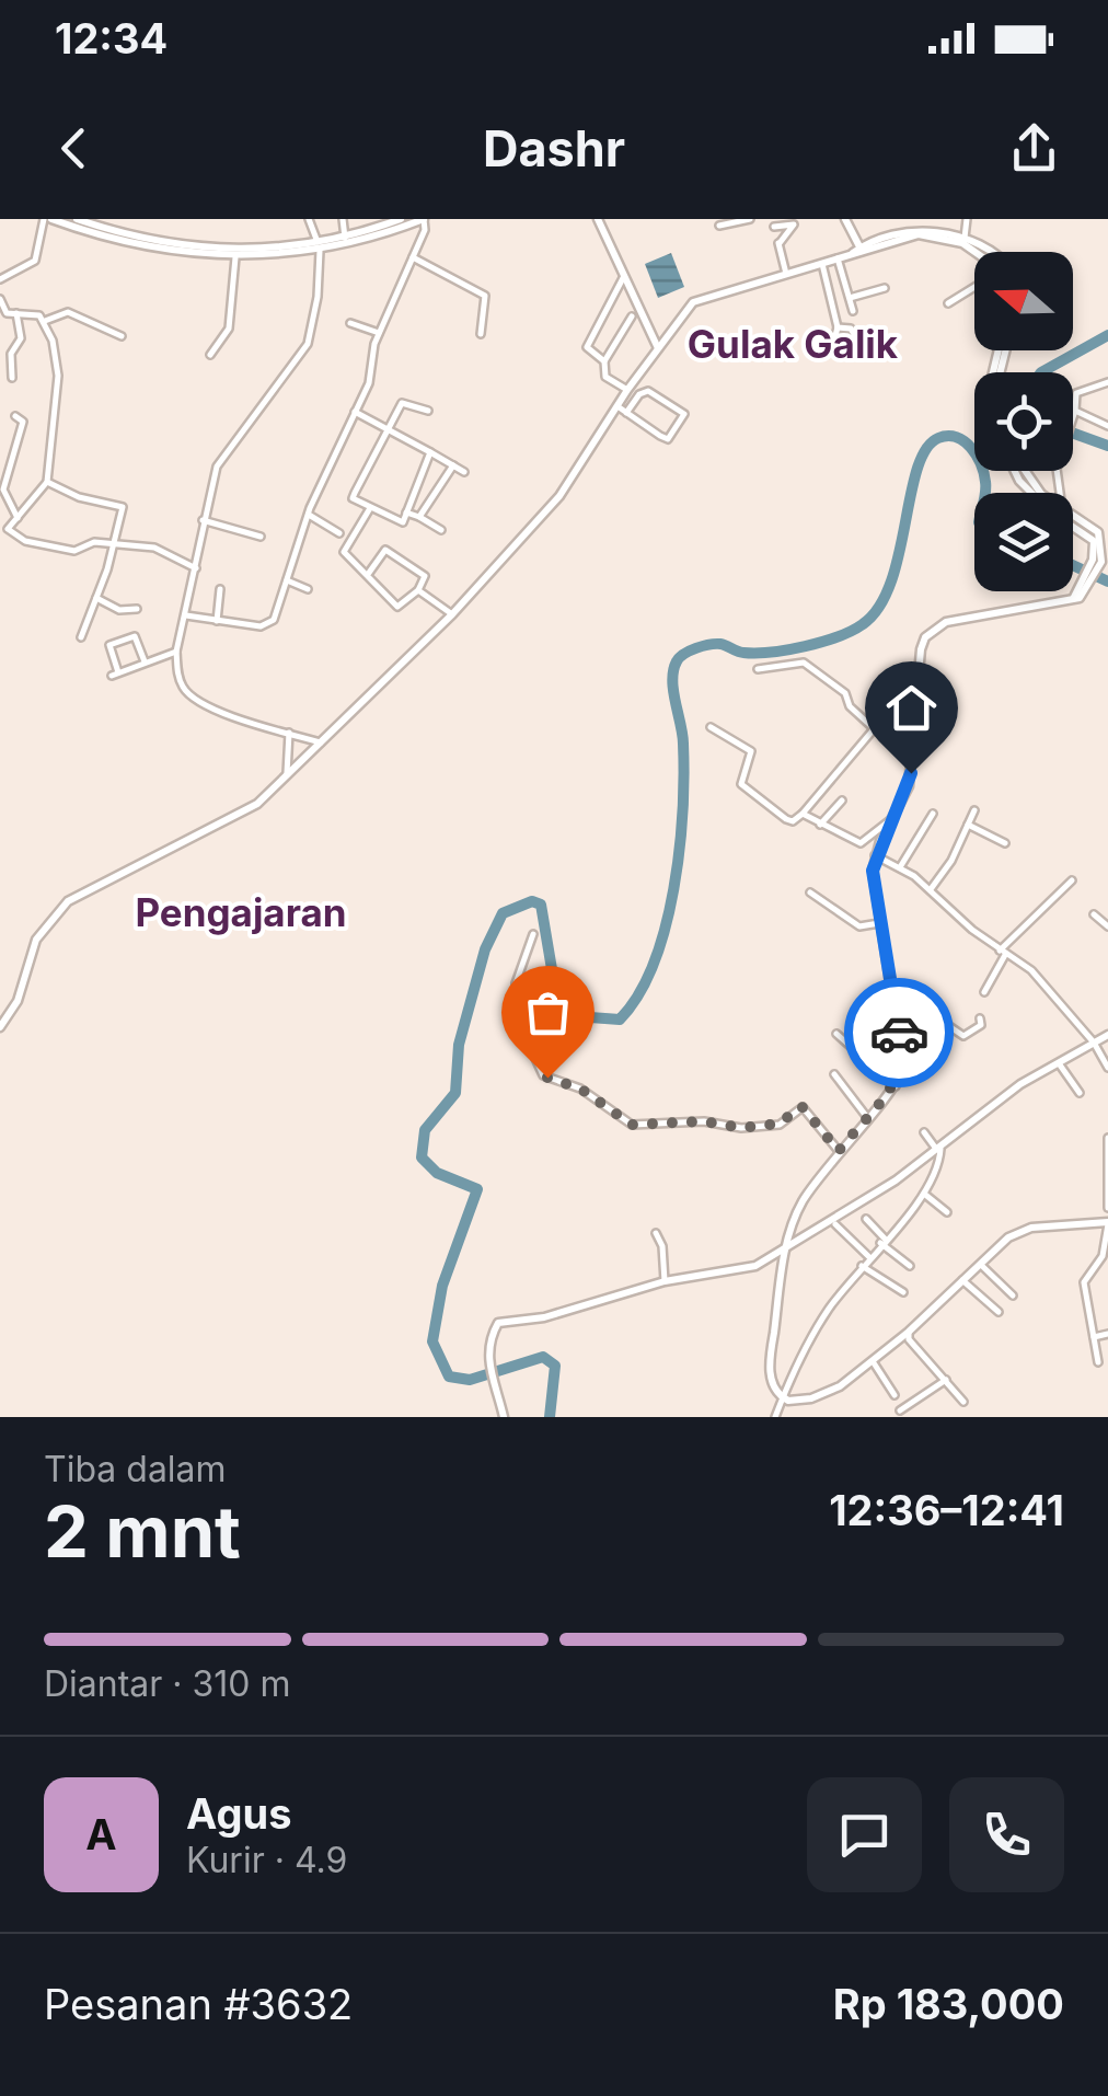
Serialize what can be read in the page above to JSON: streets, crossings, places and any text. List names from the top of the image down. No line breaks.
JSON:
{"districts":["Gulak Galik","Pengajaran"],"north":"left","page":{"status":"12:34","header":"Dashr","heading":["2 mnt","Tiba dalam","12:36–12:41"],"panel":["Agus","Kurir · 4.9","Pesanan #3632","Rp 183,000"],"bar":"Diantar · 310 m","round":"A"}}
